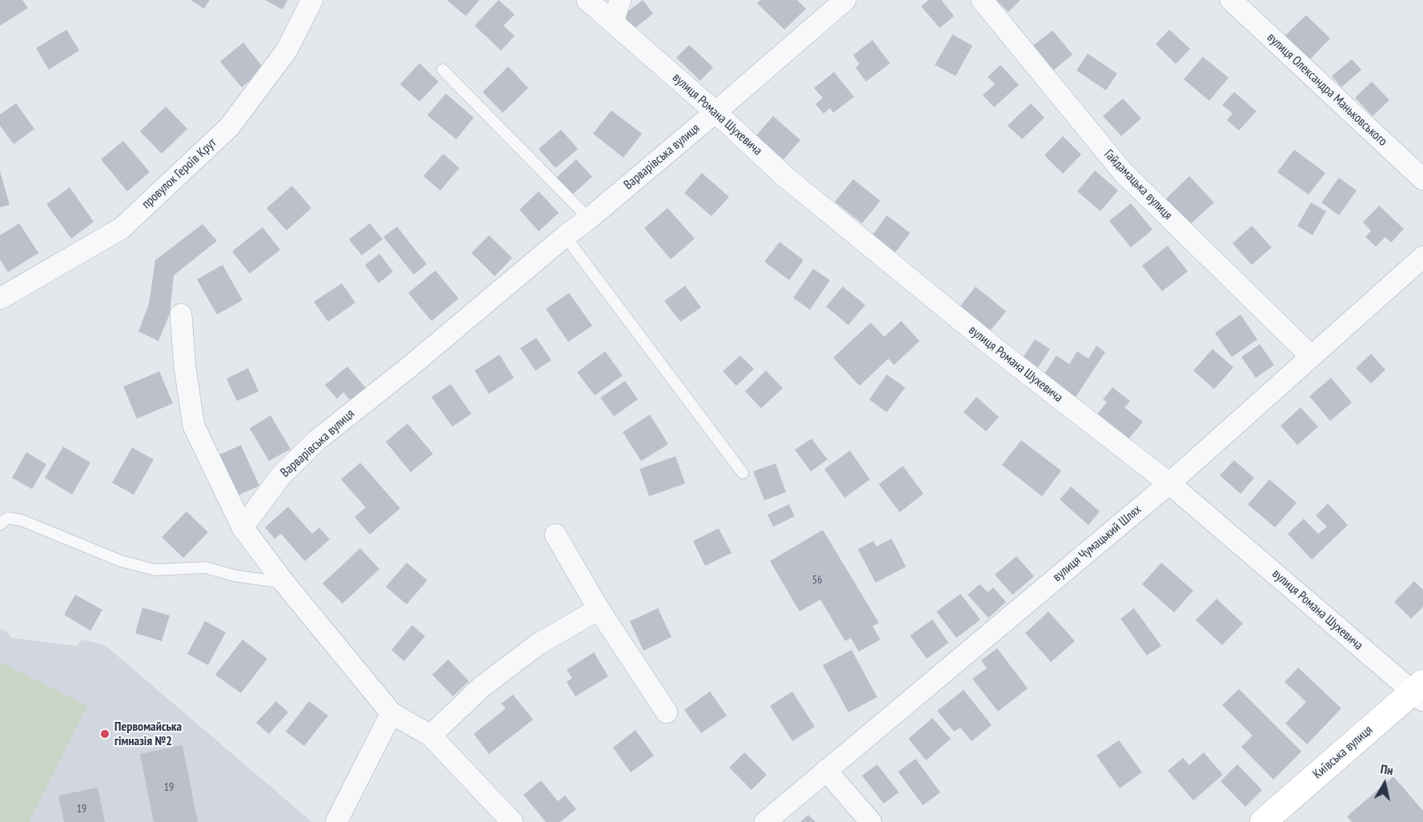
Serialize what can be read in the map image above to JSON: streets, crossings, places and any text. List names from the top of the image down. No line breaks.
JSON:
{"streets":{"main road":["Київська вулиця"],"street":["вулиця Олександра Маньковського","вулиця Романа Шухевича","Варварівська вулиця","провулок Героїв Крут","Гайдамацька вулиця","вулиця Чумацький Шлях"]},"crossings":[["вулиця Романа Шухевича","Варварівська вулиця"],["вулиця Романа Шухевича","вулиця Чумацький Шлях"],["вулиця Романа Шухевича","Київська вулиця"],["Гайдамацька вулиця","вулиця Чумацький Шлях"]],"places":["Первомайська гімназія №2"],"house_numbers":["56","19","19"],"north":"top"}
